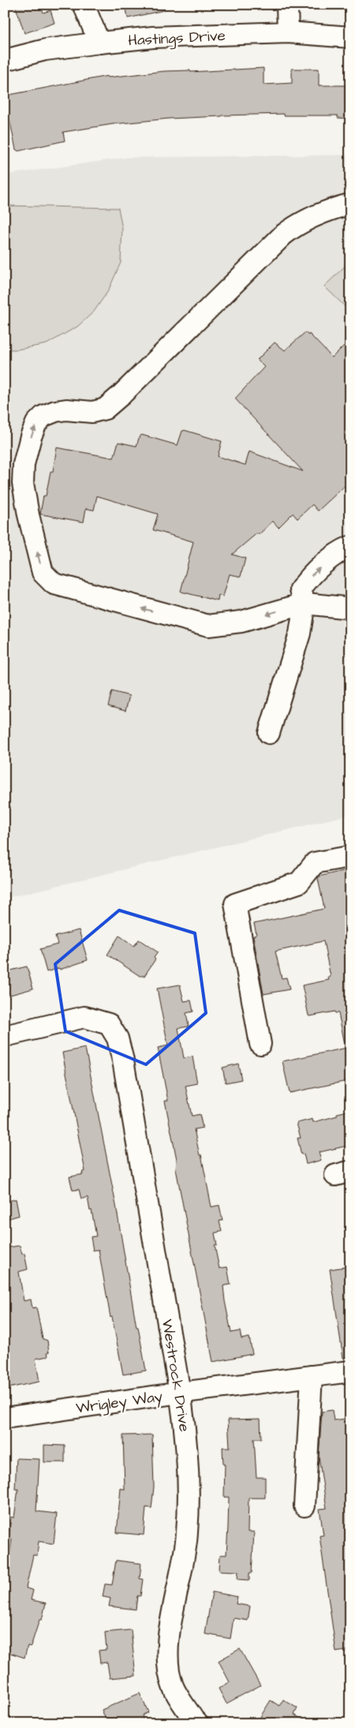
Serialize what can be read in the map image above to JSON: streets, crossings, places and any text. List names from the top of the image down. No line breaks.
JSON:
{"streets":{"street":["Hastings Drive","Westrock Drive","Wrigley Way"]},"crossings":[["Westrock Drive","Wrigley Way"]]}
